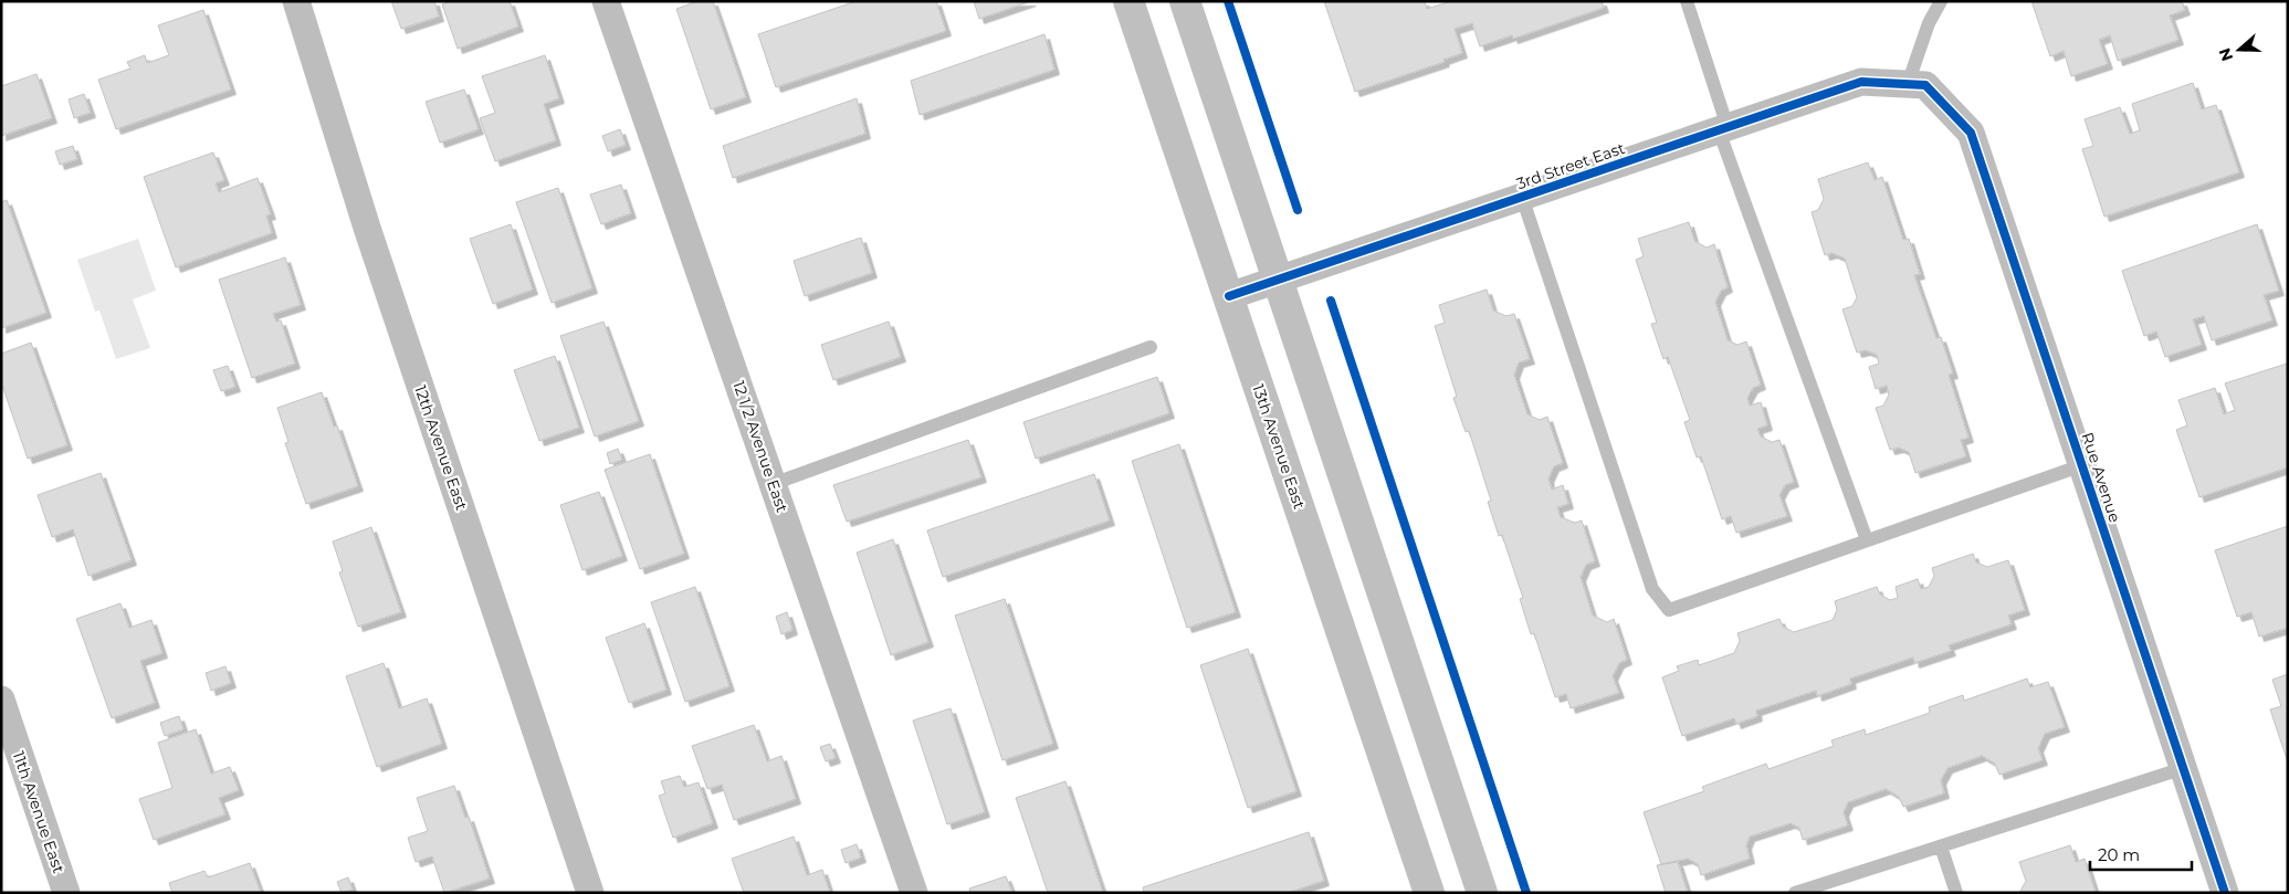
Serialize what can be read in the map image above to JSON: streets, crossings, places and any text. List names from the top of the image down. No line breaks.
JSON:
{"streets":{"main road":["13th Avenue East"],"street":["3rd Street East","12 1/2 Avenue East","12th Avenue East","Rue Avenue","11th Avenue East"]},"crossings":[["3rd Street East","13th Avenue East"],["3rd Street East","Rue Avenue"]],"scale_bar":"20 m","north":"left"}
